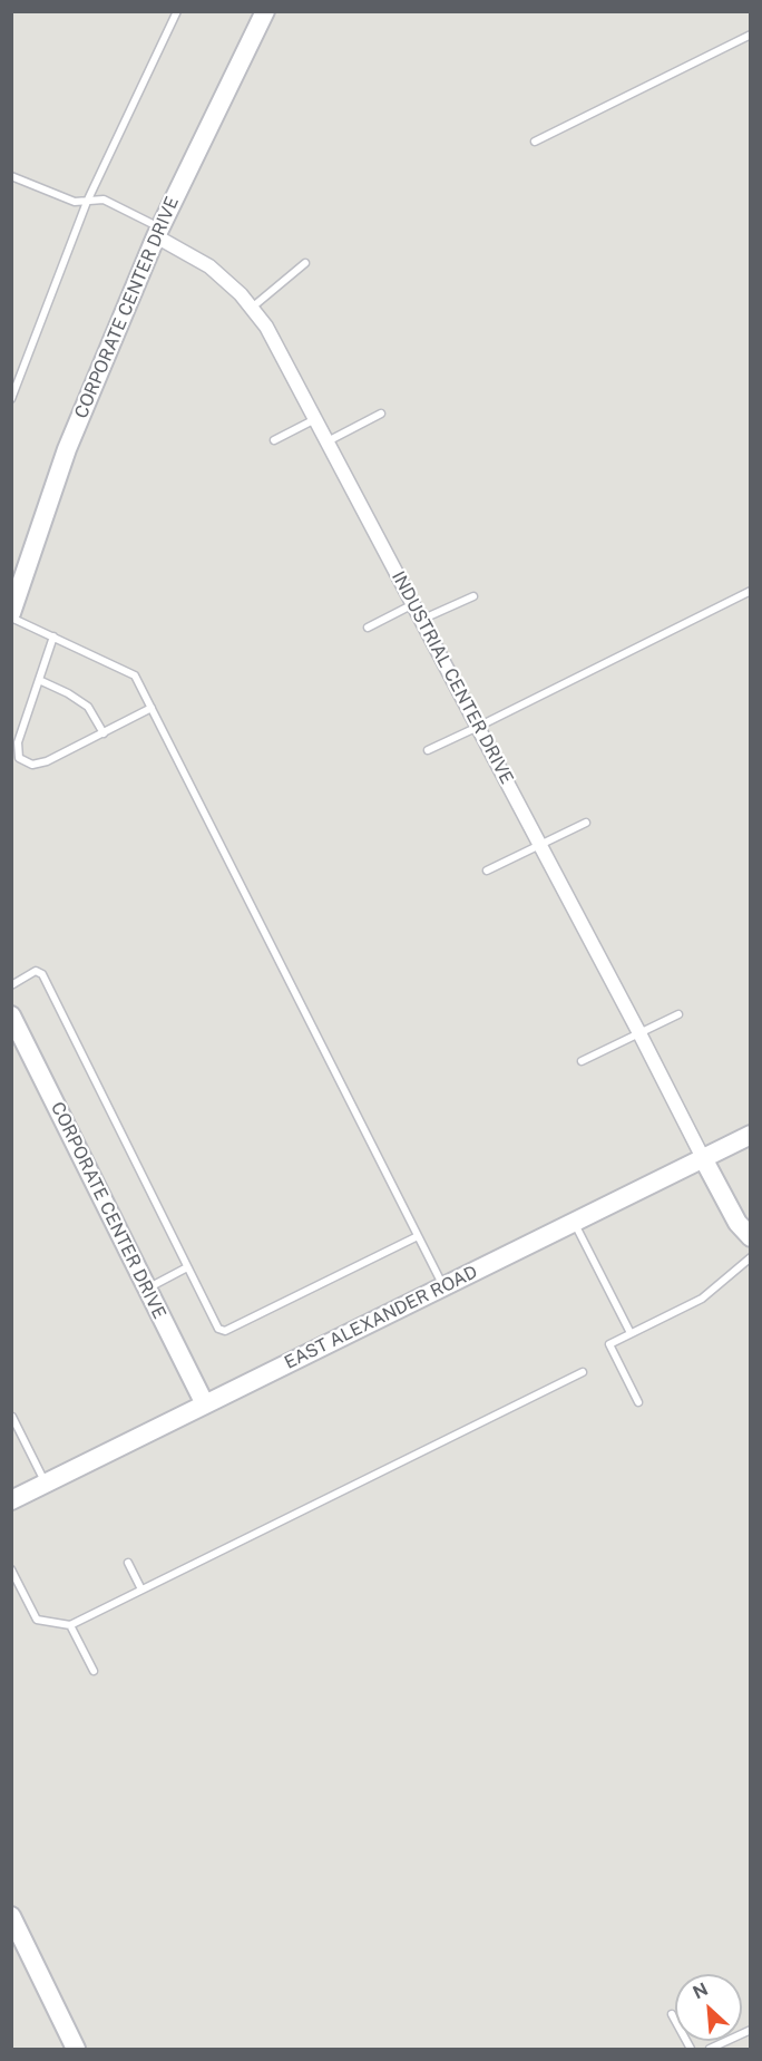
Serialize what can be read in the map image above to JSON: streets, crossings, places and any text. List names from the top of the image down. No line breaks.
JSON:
{"streets":{"street":["CORPORATE CENTER DRIVE","INDUSTRIAL CENTER DRIVE","EAST ALEXANDER ROAD"]},"crossings":[["CORPORATE CENTER DRIVE","INDUSTRIAL CENTER DRIVE"],["CORPORATE CENTER DRIVE","EAST ALEXANDER ROAD"],["INDUSTRIAL CENTER DRIVE","EAST ALEXANDER ROAD"]],"north":"top left"}
